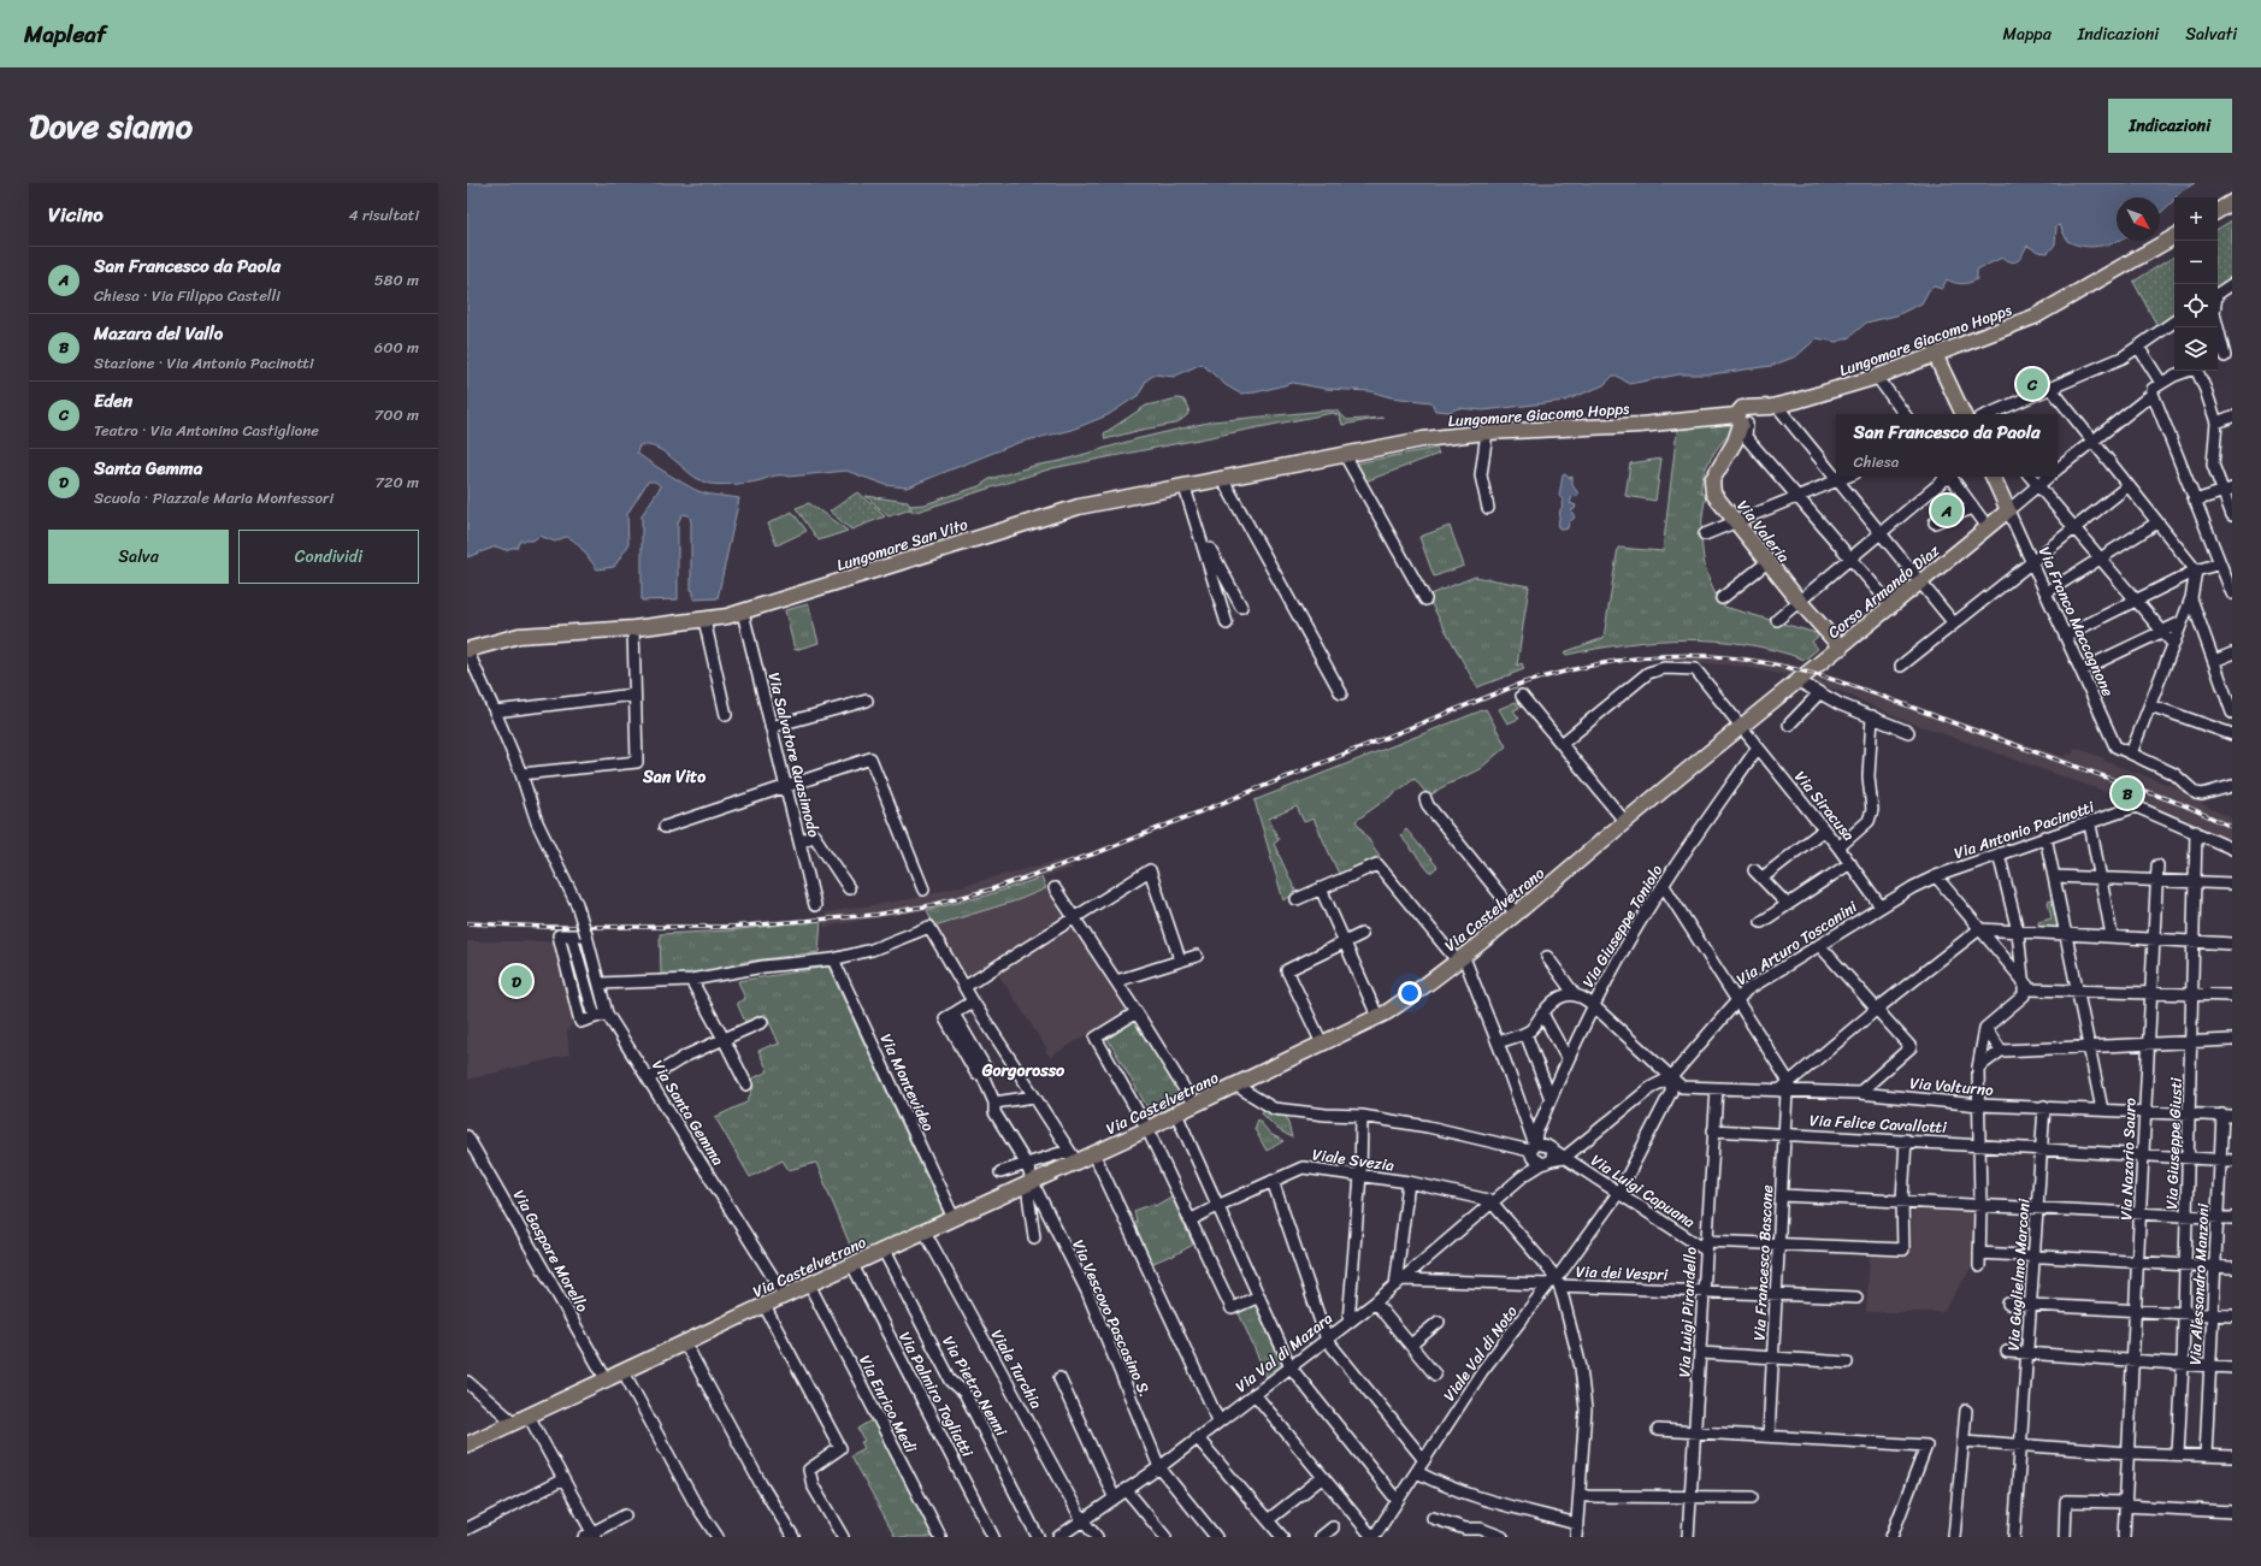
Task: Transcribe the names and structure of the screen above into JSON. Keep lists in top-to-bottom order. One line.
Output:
{"streets":{"main road":["Lungomare Giacomo Hopps","Via Valeria","Lungomare San Vito","Corso Armando Diaz","Via Castelvetrano"],"street":["Via Franco Maccagnone","Via Salvatore Quasimodo","Via Siracusa","Via Antonio Pacinotti","Via Giuseppe Toniolo","Via Arturo Toscanini","Via Montevideo","Via Volturno","Via Santa Gemma","Via Felice Cavallotti","Via Giuseppe Giusti","Viale Svezia","Via Nazario Sauro","Via Luigi Capuana","Via Gaspare Morello","Via Francesco Bascone","Via dei Vespri","Via Guglielmo Marconi","Via Alessandro Manzoni","Via Luigi Pirandello","Via Vescovo Pascasino S.","Via Val di Mazara","Viale Val di Noto","Viale Turchia","Via Pietro Nenni","Via Palmiro Togliatti","Via Enrico Medi"]},"crossings":[["Lungomare Giacomo Hopps","Via Valeria"],["Lungomare Giacomo Hopps","Lungomare San Vito"],["Via Valeria","Corso Armando Diaz"],["Lungomare San Vito","Via Salvatore Quasimodo"],["Lungomare San Vito","Via Santa Gemma"],["Corso Armando Diaz","Via Franco Maccagnone"],["Corso Armando Diaz","Via Castelvetrano"],["Via Siracusa","Via Castelvetrano"],["Via Siracusa","Via Giuseppe Toniolo"],["Via Siracusa","Via Arturo Toscanini"],["Via Antonio Pacinotti","Via Arturo Toscanini"],["Via Antonio Pacinotti","Via Giuseppe Giusti"],["Via Castelvetrano","Via Montevideo"],["Via Castelvetrano","Via Santa Gemma"],["Via Castelvetrano","Via Gaspare Morello"],["Via Castelvetrano","Via Vescovo Pascasino S."],["Via Castelvetrano","Viale Turchia"],["Via Castelvetrano","Via Pietro Nenni"],["Via Castelvetrano","Via Palmiro Togliatti"],["Via Castelvetrano","Via Enrico Medi"],["Via Giuseppe Toniolo","Via Volturno"],["Via Giuseppe Toniolo","Via Val di Mazara"],["Via Arturo Toscanini","Via Volturno"],["Via Arturo Toscanini","Viale Val di Noto"],["Via Volturno","Via Giuseppe Giusti"],["Via Volturno","Via Nazario Sauro"],["Via Volturno","Via Francesco Bascone"],["Via Volturno","Via Guglielmo Marconi"],["Via Volturno","Via Alessandro Manzoni"],["Via Volturno","Via Luigi Pirandello"],["Via Volturno","Viale Val di Noto"],["Via Felice Cavallotti","Via Giuseppe Giusti"],["Via Felice Cavallotti","Via Nazario Sauro"],["Via Felice Cavallotti","Via Francesco Bascone"],["Via Felice Cavallotti","Via Guglielmo Marconi"],["Via Felice Cavallotti","Via Alessandro Manzoni"],["Via Felice Cavallotti","Via Luigi Pirandello"],["Viale Svezia","Via Val di Mazara"],["Via Luigi Capuana","Via Luigi Pirandello"],["Via Luigi Capuana","Viale Val di Noto"],["Via Francesco Bascone","Via dei Vespri"],["Via dei Vespri","Via Luigi Pirandello"],["Via dei Vespri","Via Val di Mazara"],["Via dei Vespri","Viale Val di Noto"],["Via Vescovo Pascasino S.","Via Val di Mazara"],["Via Val di Mazara","Viale Turchia"]],"districts":["San Vito","Gorgorosso"],"north":"bottom right","page":{"header":"Mapleaf","nav":["Mappa","Indicazioni","Salvati"],"title":"Dove siamo","buttons":["Indicazioni",["Salva","Condividi"]],"heading":["Vicino","4 risultati"],"map_buttons":["+","−"],"list":[{"mark":"A","name":"San Francesco da Paola","note":"Chiesa · Via Filippo Castelli","value":"580 m"},{"mark":"B","name":"Mazara del Vallo","note":"Stazione · Via Antonio Pacinotti","value":"600 m"},{"mark":"C","name":"Eden","note":"Teatro · Via Antonino Castiglione","value":"700 m"},{"mark":"D","name":"Santa Gemma","note":"Scuola · Piazzale Maria Montessori","value":"720 m"}],"pins":["C","A","B","D"],"popup":["San Francesco da Paola","Chiesa"]}}
